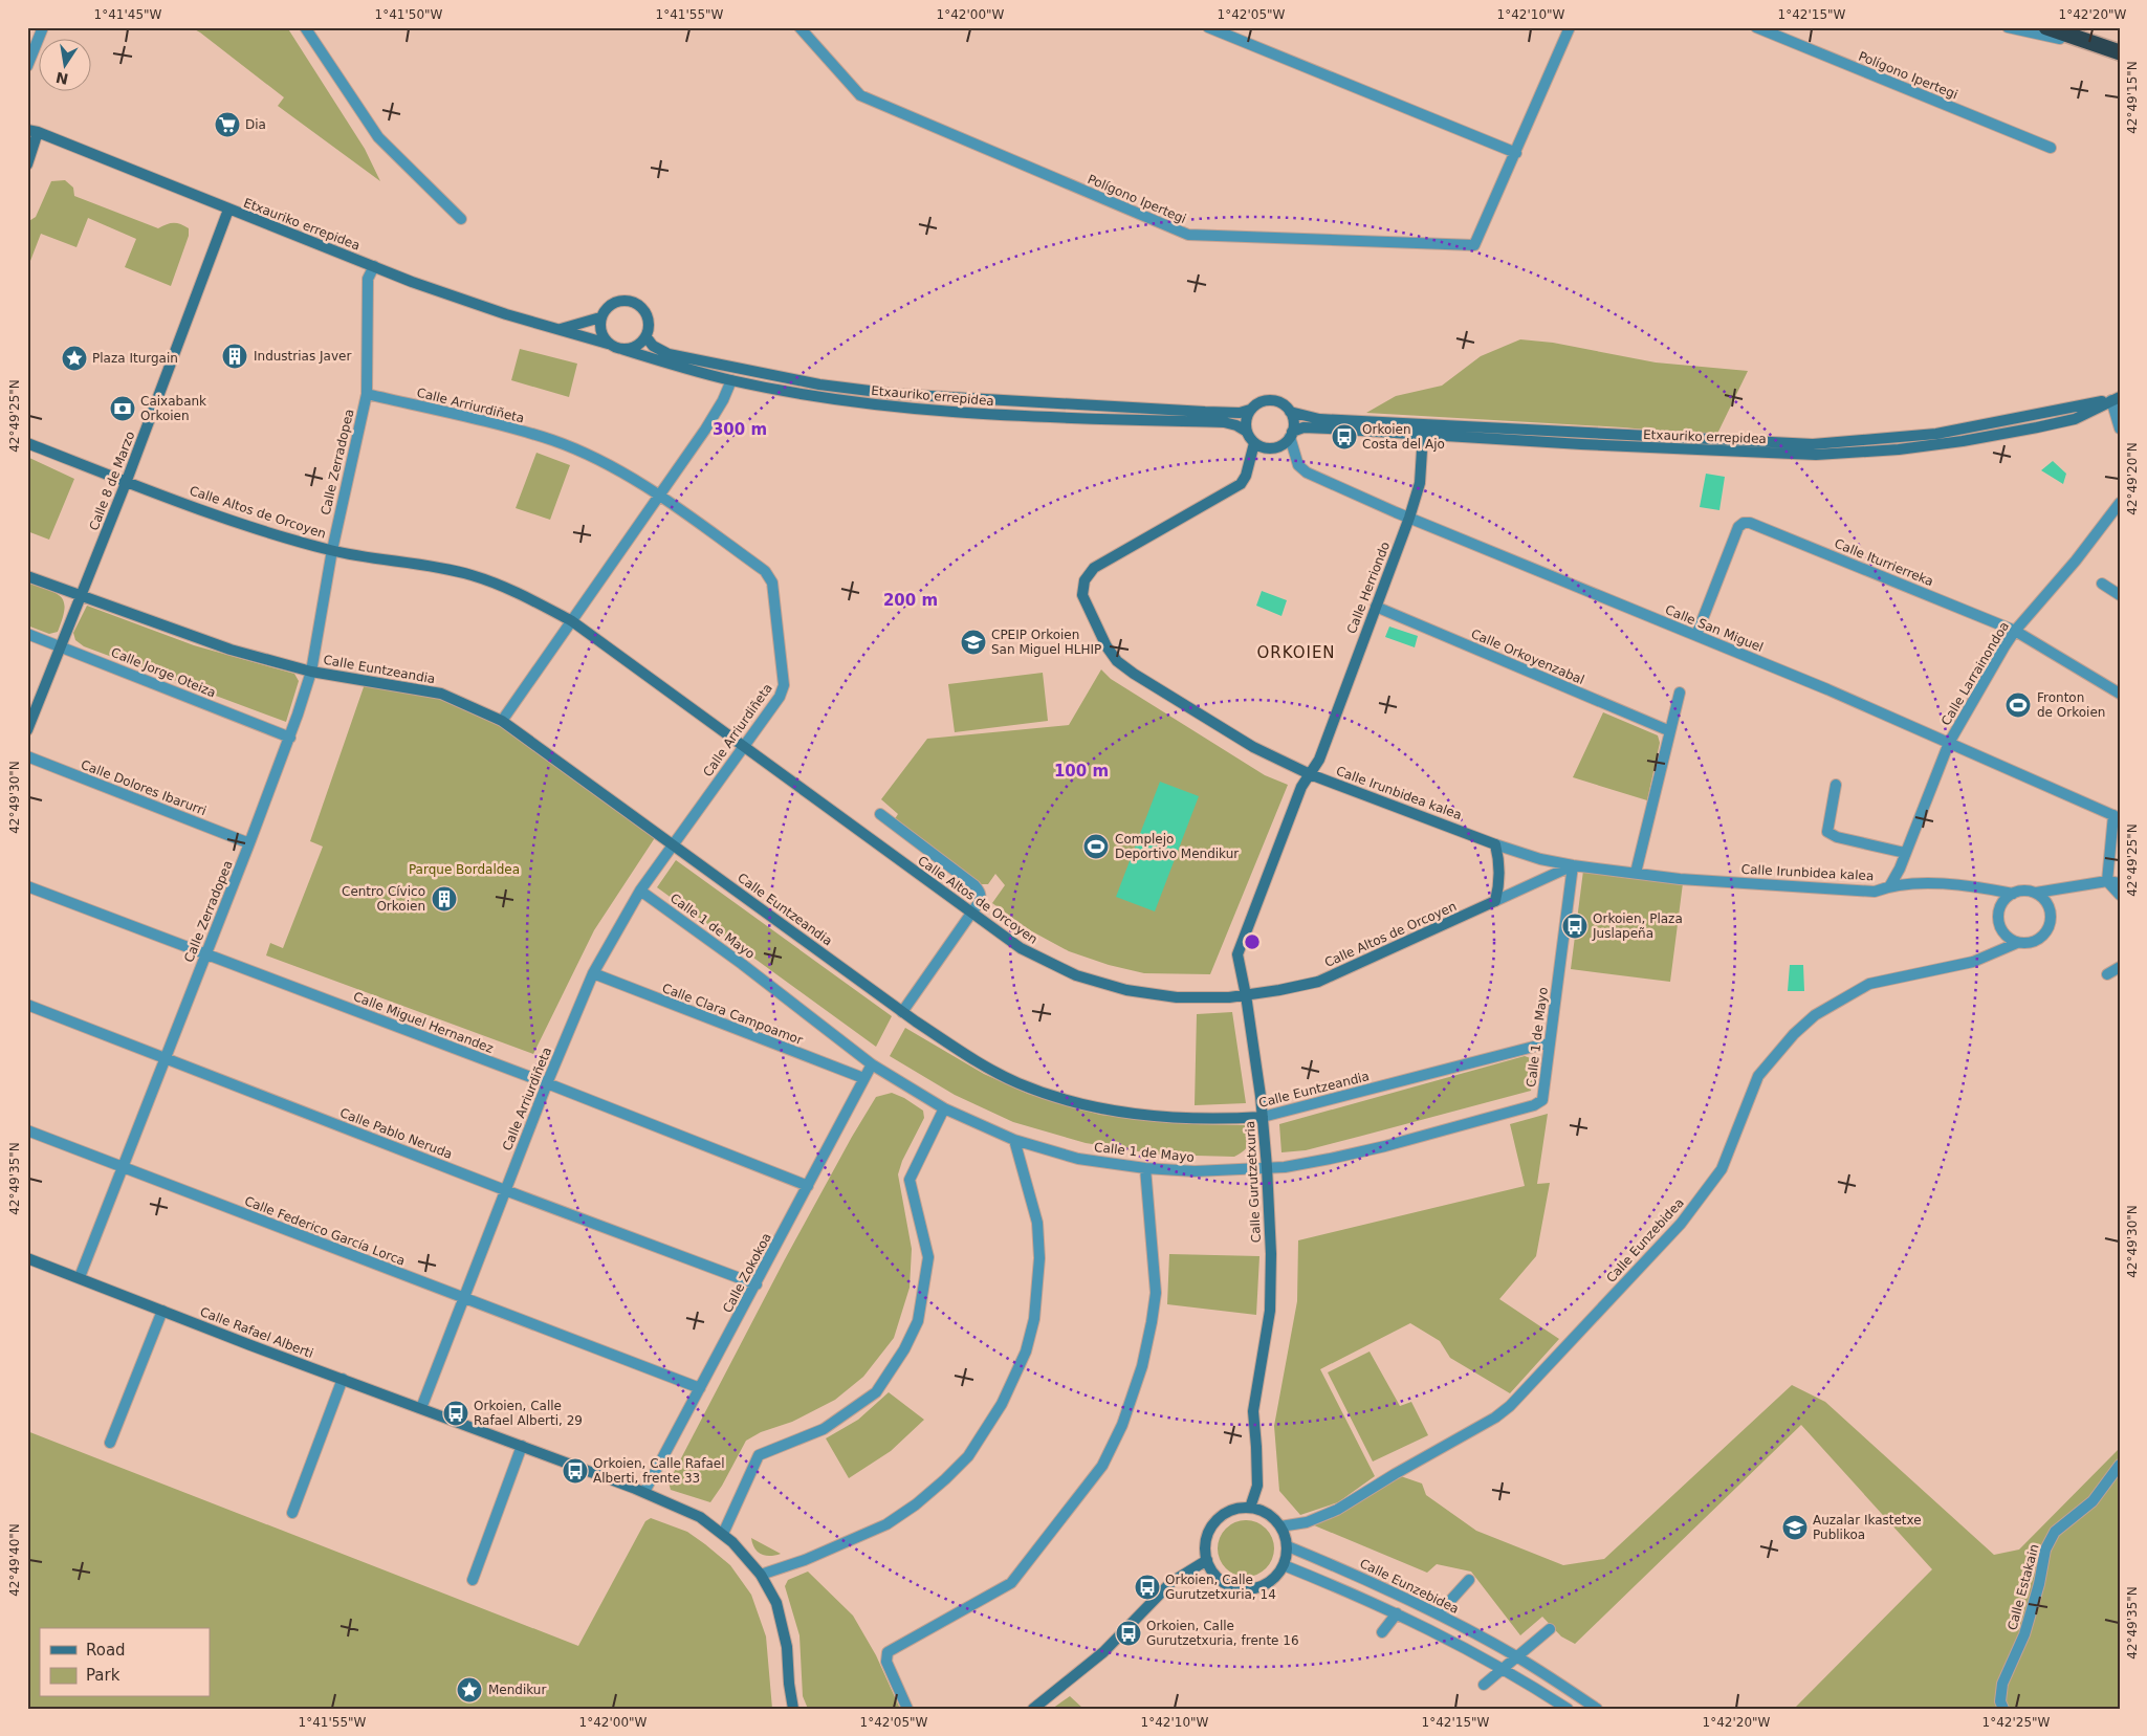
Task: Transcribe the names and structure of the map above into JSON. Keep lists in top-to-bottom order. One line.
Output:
{"streets":{"street":["Polígono Ipertegi","Etxauriko errepidea","Calle Arriurdiñeta","Calle Zerradopea","Calle 8 de Marzo","Calle Altos de Orcoyen","Calle Iturrierreka","Calle Herriondo","Calle San Miguel","Calle Orkoyenzabal","Calle Euntzeandia","Calle Jorge Oteiza","Calle Larrainondoa","Calle Dolores Ibarurri","Calle Irunbidea kalea","Calle 1 de Mayo","Calle Clara Campoamor","Calle Miguel Hernandez","Calle Pablo Neruda","Calle Gurutzetxuria","Calle Federico García Lorca","Calle Eunzebidea","Calle Zokokoa","Calle Rafael Alberti","Calle Estakain"]},"crossings":[["Etxauriko errepidea","Calle 8 de Marzo"],["Etxauriko errepidea","Calle Herriondo"],["Etxauriko errepidea","Calle San Miguel"],["Etxauriko errepidea","Calle Irunbidea kalea"],["Calle Arriurdiñeta","Calle Zerradopea"],["Calle Arriurdiñeta","Calle Altos de Orcoyen"],["Calle Arriurdiñeta","Calle Euntzeandia"],["Calle Arriurdiñeta","Calle 1 de Mayo"],["Calle Arriurdiñeta","Calle Clara Campoamor"],["Calle Arriurdiñeta","Calle Miguel Hernandez"],["Calle Arriurdiñeta","Calle Pablo Neruda"],["Calle Arriurdiñeta","Calle Federico García Lorca"],["Calle Arriurdiñeta","Calle Rafael Alberti"],["Calle Zerradopea","Calle Altos de Orcoyen"],["Calle Zerradopea","Calle Euntzeandia"],["Calle Zerradopea","Calle Jorge Oteiza"],["Calle Zerradopea","Calle Dolores Ibarurri"],["Calle Zerradopea","Calle Miguel Hernandez"],["Calle Zerradopea","Calle Pablo Neruda"],["Calle Zerradopea","Calle Federico García Lorca"],["Calle Zerradopea","Calle Rafael Alberti"],["Calle 8 de Marzo","Calle Altos de Orcoyen"],["Calle 8 de Marzo","Calle Euntzeandia"],["Calle 8 de Marzo","Calle Jorge Oteiza"],["Calle Altos de Orcoyen","Calle Irunbidea kalea"],["Calle Altos de Orcoyen","Calle 1 de Mayo"],["Calle Altos de Orcoyen","Calle Gurutzetxuria"],["Calle Iturrierreka","Calle San Miguel"],["Calle Iturrierreka","Calle Larrainondoa"],["Calle Herriondo","Calle San Miguel"],["Calle Herriondo","Calle Orkoyenzabal"],["Calle Herriondo","Calle Irunbidea kalea"],["Calle Herriondo","Calle Gurutzetxuria"],["Calle San Miguel","Calle Larrainondoa"],["Calle San Miguel","Calle Irunbidea kalea"],["Calle Euntzeandia","Calle 1 de Mayo"],["Calle Euntzeandia","Calle Gurutzetxuria"],["Calle Larrainondoa","Calle Irunbidea kalea"],["Calle Irunbidea kalea","Calle 1 de Mayo"],["Calle Irunbidea kalea","Calle Gurutzetxuria"],["Calle Irunbidea kalea","Calle Eunzebidea"],["Calle 1 de Mayo","Calle Gurutzetxuria"],["Calle 1 de Mayo","Calle Zokokoa"],["Calle Clara Campoamor","Calle Zokokoa"],["Calle Miguel Hernandez","Calle Zokokoa"],["Calle Pablo Neruda","Calle Zokokoa"],["Calle Gurutzetxuria","Calle Eunzebidea"],["Calle Federico García Lorca","Calle Zokokoa"],["Calle Zokokoa","Calle Rafael Alberti"]],"districts":["ORKOIEN"],"parks":["Parque Bordaldea"],"places":{"supermarket":["Dia"],"building":["Industrias Javer","Centro Cívico Orkoien"],"place":["Plaza Iturgain","Mendikur"],"bank":["Caixabank Orkoien"],"bus stop":["Orkoien Costa del Ajo","Orkoien, Plaza Juslapeña","Orkoien, Calle Rafael Alberti, 29","Orkoien, Calle Rafael Alberti, frente 33","Orkoien, Calle Gurutzetxuria, 14","Orkoien, Calle Gurutzetxuria, frente 16"],"school or university":["CPEIP Orkoien San Miguel HLHIP","Auzalar Ikastetxe Publikoa"],"sports":["Fronton de Orkoien","Complejo Deportivo Mendikur"]},"legend":["Road","Park"],"north":"bottom","coordinates":["1°41'45\"W","1°41'50\"W","1°41'55\"W","1°42'00\"W","1°42'05\"W","1°42'10\"W","1°42'15\"W","1°42'20\"W","42°49'15\"N","42°49'25\"N","42°49'20\"N","42°49'30\"N","42°49'35\"N","42°49'40\"N","1°42'25\"W"],"rings":["300 m","200 m","100 m"]}
